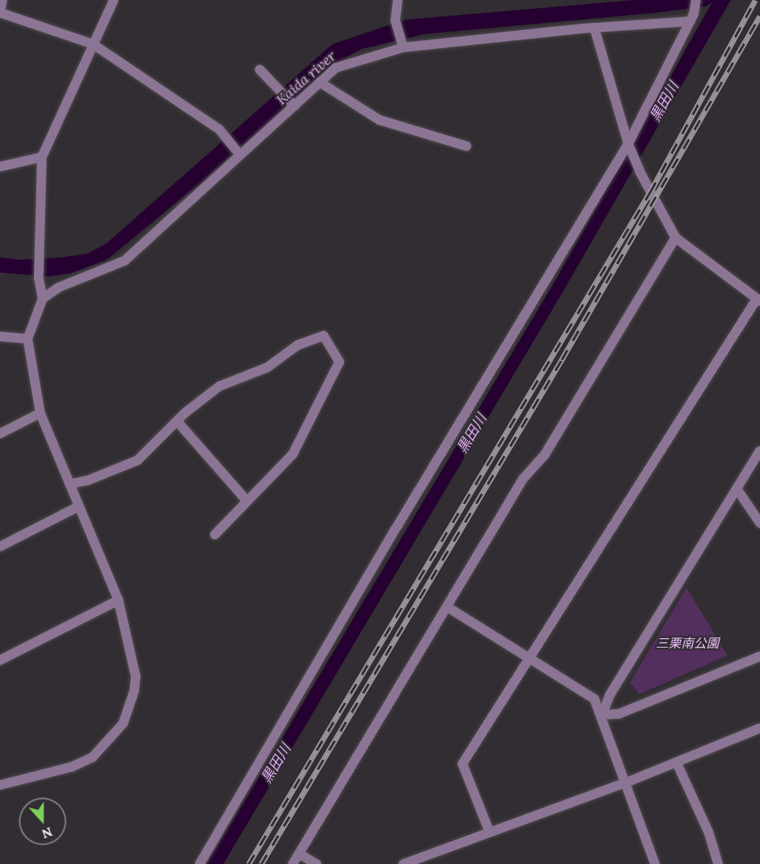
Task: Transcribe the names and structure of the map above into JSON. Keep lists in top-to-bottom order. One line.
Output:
{"water":["Kaida river","黒田川"],"parks":["三栗南公園"],"north":"bottom"}
